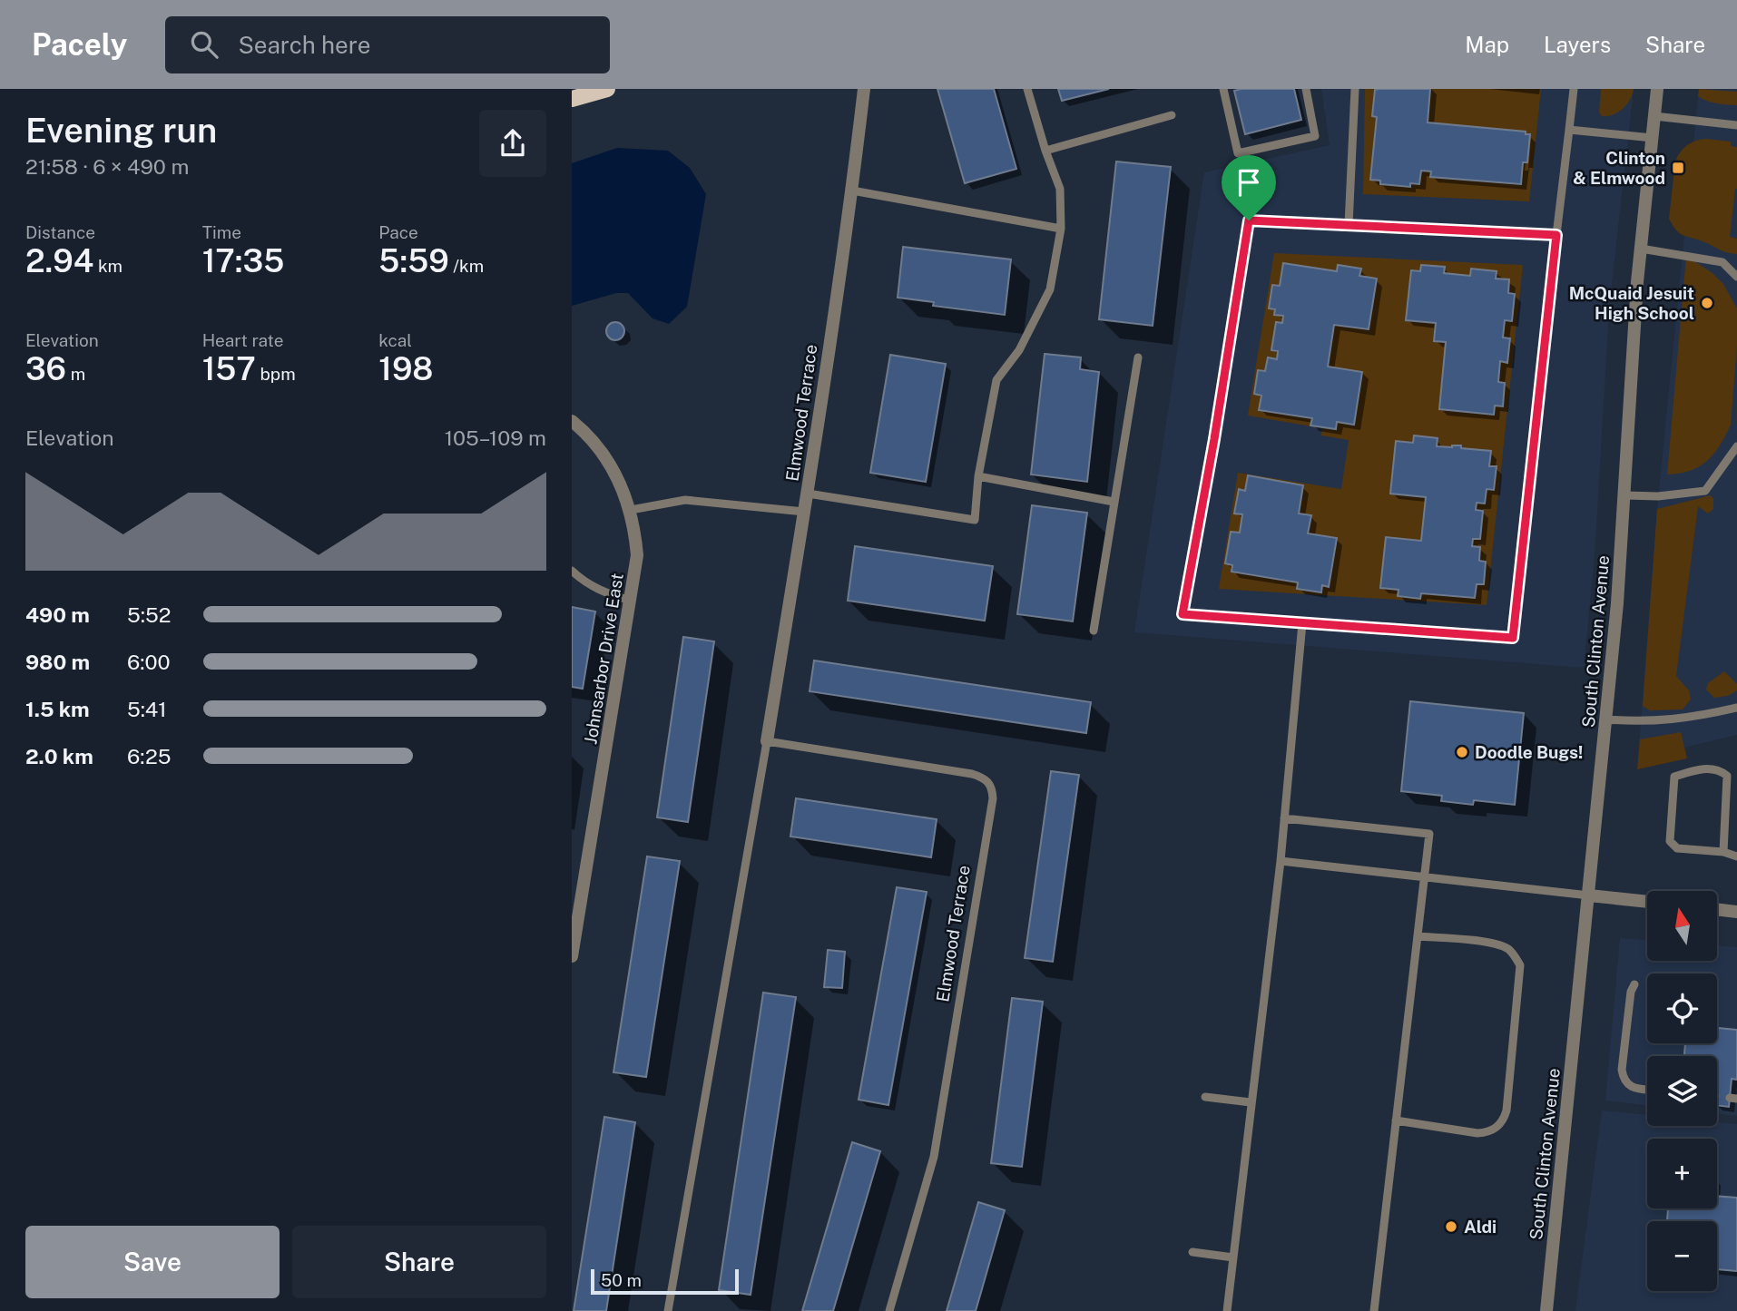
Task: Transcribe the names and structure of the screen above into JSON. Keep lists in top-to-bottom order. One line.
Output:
{"streets":{"street":["Elmwood Terrace","South Clinton Avenue","Johnsarbor Drive East"]},"places":{"transit":["Clinton & Elmwood"],"other":["McQuaid Jesuit High School","Doodle Bugs!","Aldi"]},"scale_bar":"50 m","north":"top","page":{"header":"Pacely","search":"Search here","nav":["Map","Layers","Share"],"heading":["Evening run","21:58 · 6 × 490 m"],"stats":[["Distance","2.94 km"],["Time","17:35"],["Pace","5:59 /km"],["Elevation","36 m"],["Heart rate","157 bpm"],["kcal","198"]],"chart":["Elevation","105–109 m"],"list":[{"name":"490 m","note":"5:52"},{"name":"980 m","note":"6:00"},{"name":"1.5 km","note":"5:41"},{"name":"2.0 km","note":"6:25"}],"map_buttons":["+","−"],"buttons":["Save","Share"],"scale":"50 m"}}
